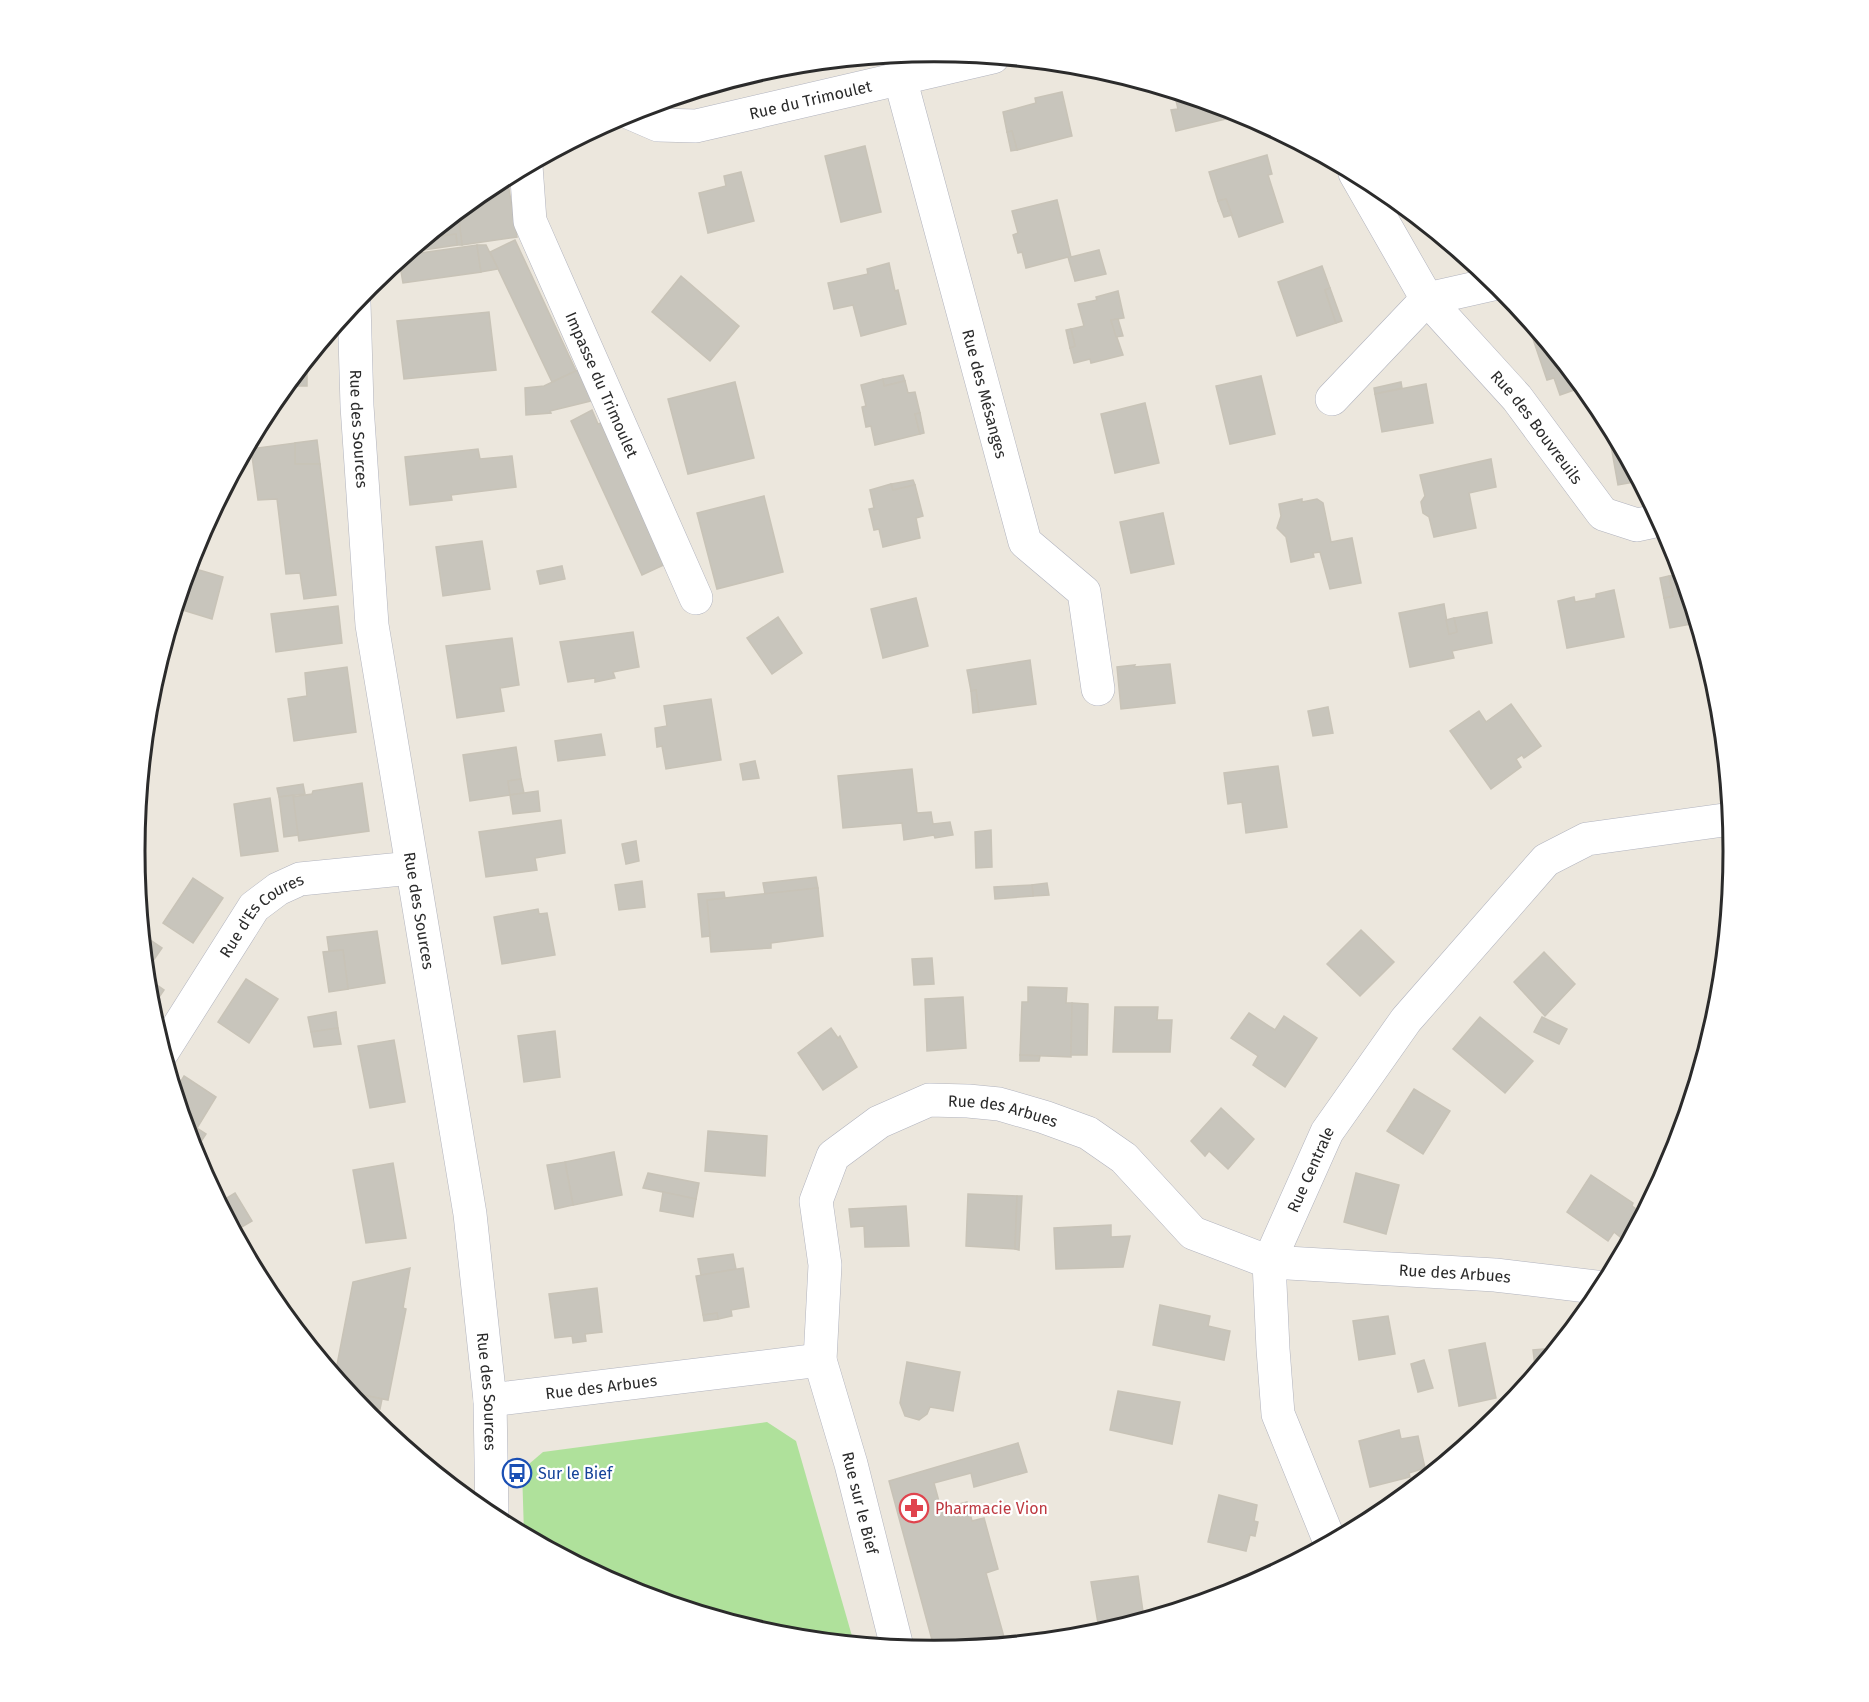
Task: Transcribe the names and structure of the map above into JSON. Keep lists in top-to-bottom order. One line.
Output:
{"streets":{"street":["Rue du Trimoulet","Impasse du Trimoulet","Rue des Mésanges","Rue des Bouvreuils","Rue des Sources","Rue d'Es Coures","Rue des Arbues","Rue Centrale","Rue sur le Bief"]},"crossings":[["Rue du Trimoulet","Rue des Mésanges"],["Rue des Sources","Rue d'Es Coures"],["Rue des Sources","Rue des Arbues"],["Rue des Arbues","Rue Centrale"],["Rue des Arbues","Rue sur le Bief"]],"places":{"bus stop":["Sur le Bief"],"pharmacy":["Pharmacie Vion"]}}
